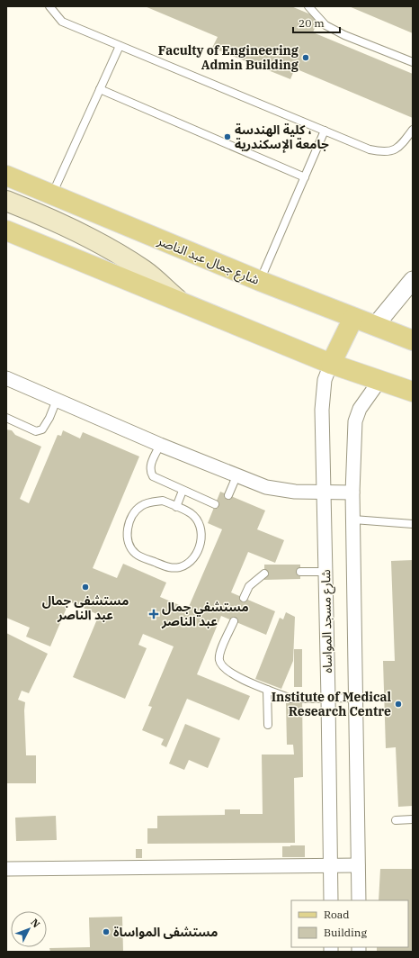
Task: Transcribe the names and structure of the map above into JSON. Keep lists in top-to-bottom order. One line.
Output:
{"streets":{"main road":["شارع جمال عبد الناصر"],"street":["شارع مسجد المواساه"]},"places":{"other":["Faculty of Engineering Admin Building","كلية الهندسة ، جامعة الإسكندرية","مستشفى جمال عبد الناصر","Institute of Medical Research Centre","مستشفى المواساة"],"health":["مستشفي جمال عبد الناصر"]},"legend":["Road","Building"],"scale_bar":"20 m","north":"top right"}
